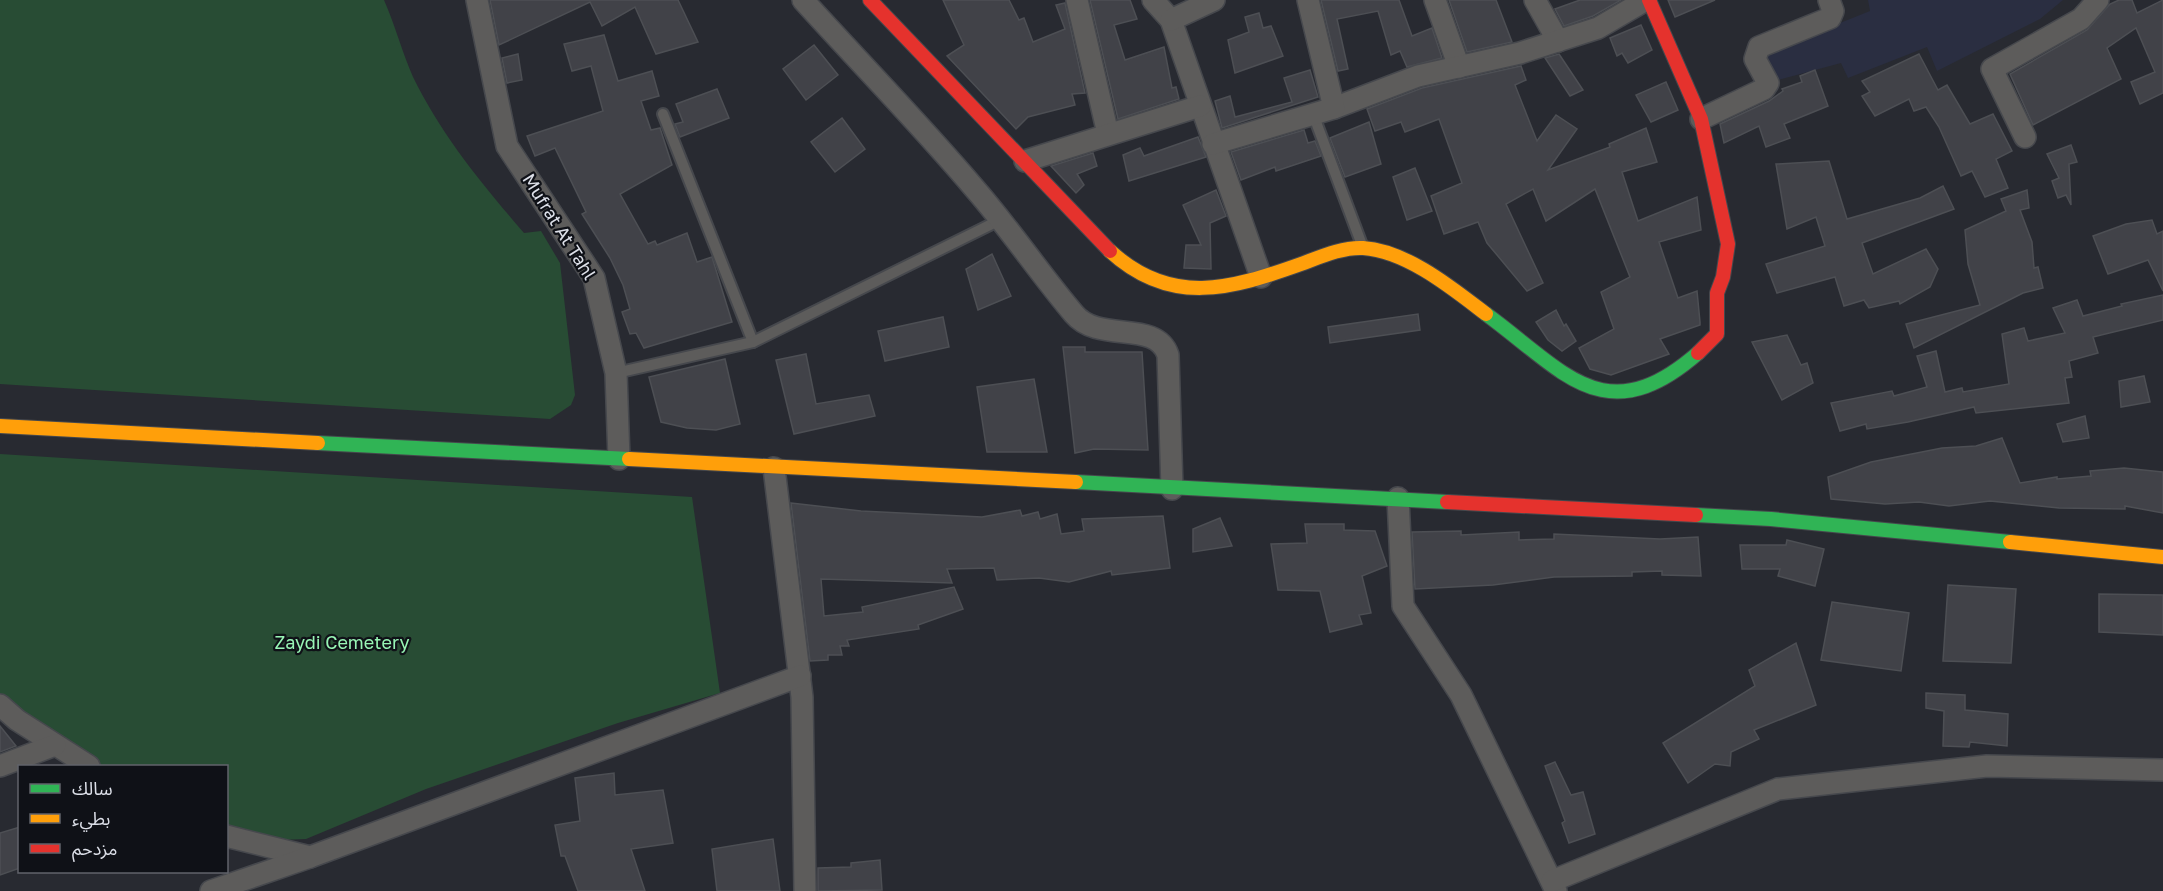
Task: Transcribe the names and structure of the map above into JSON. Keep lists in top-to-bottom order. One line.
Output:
{"streets":{"street":["Mufrat At Tahl"]},"parks":["Zaydi Cemetery"],"legend":["سالك","بطيء","مزدحم"]}
